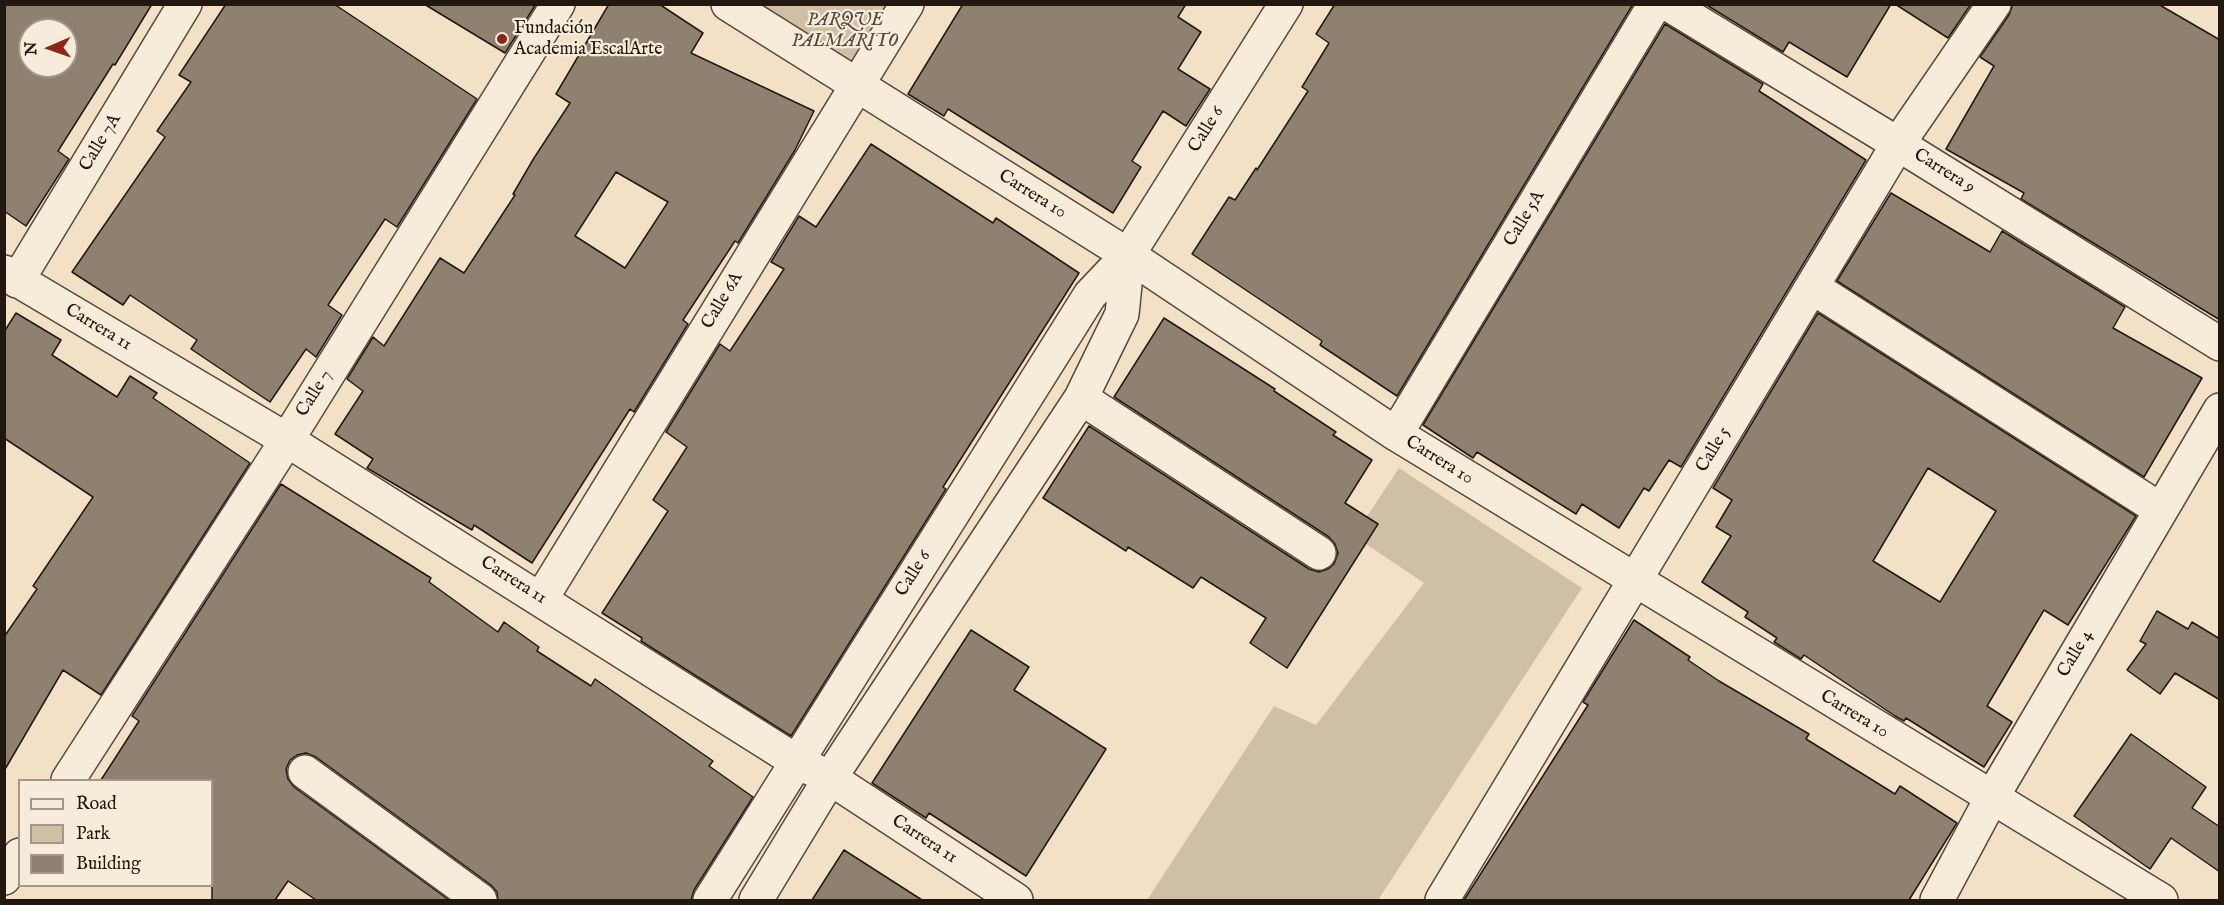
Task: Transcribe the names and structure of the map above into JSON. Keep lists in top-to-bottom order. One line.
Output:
{"streets":{"street":["Calle 6","Calle 7A","Carrera 9","Carrera 10","Calle 5A","Calle 6A","Carrera 11","Calle 7","Calle 5","Calle 4"]},"crossings":[["Calle 6","Carrera 10"],["Calle 6","Carrera 11"],["Calle 7A","Carrera 11"],["Carrera 9","Calle 5"],["Carrera 10","Calle 5A"],["Carrera 10","Calle 6A"],["Carrera 10","Calle 5"],["Carrera 10","Calle 4"],["Calle 6A","Carrera 11"],["Carrera 11","Calle 7"]],"parks":["PARQUE PALMARITO"],"places":["Fundación Academia EscalArte"],"legend":["Road","Park","Building"],"north":"left"}
